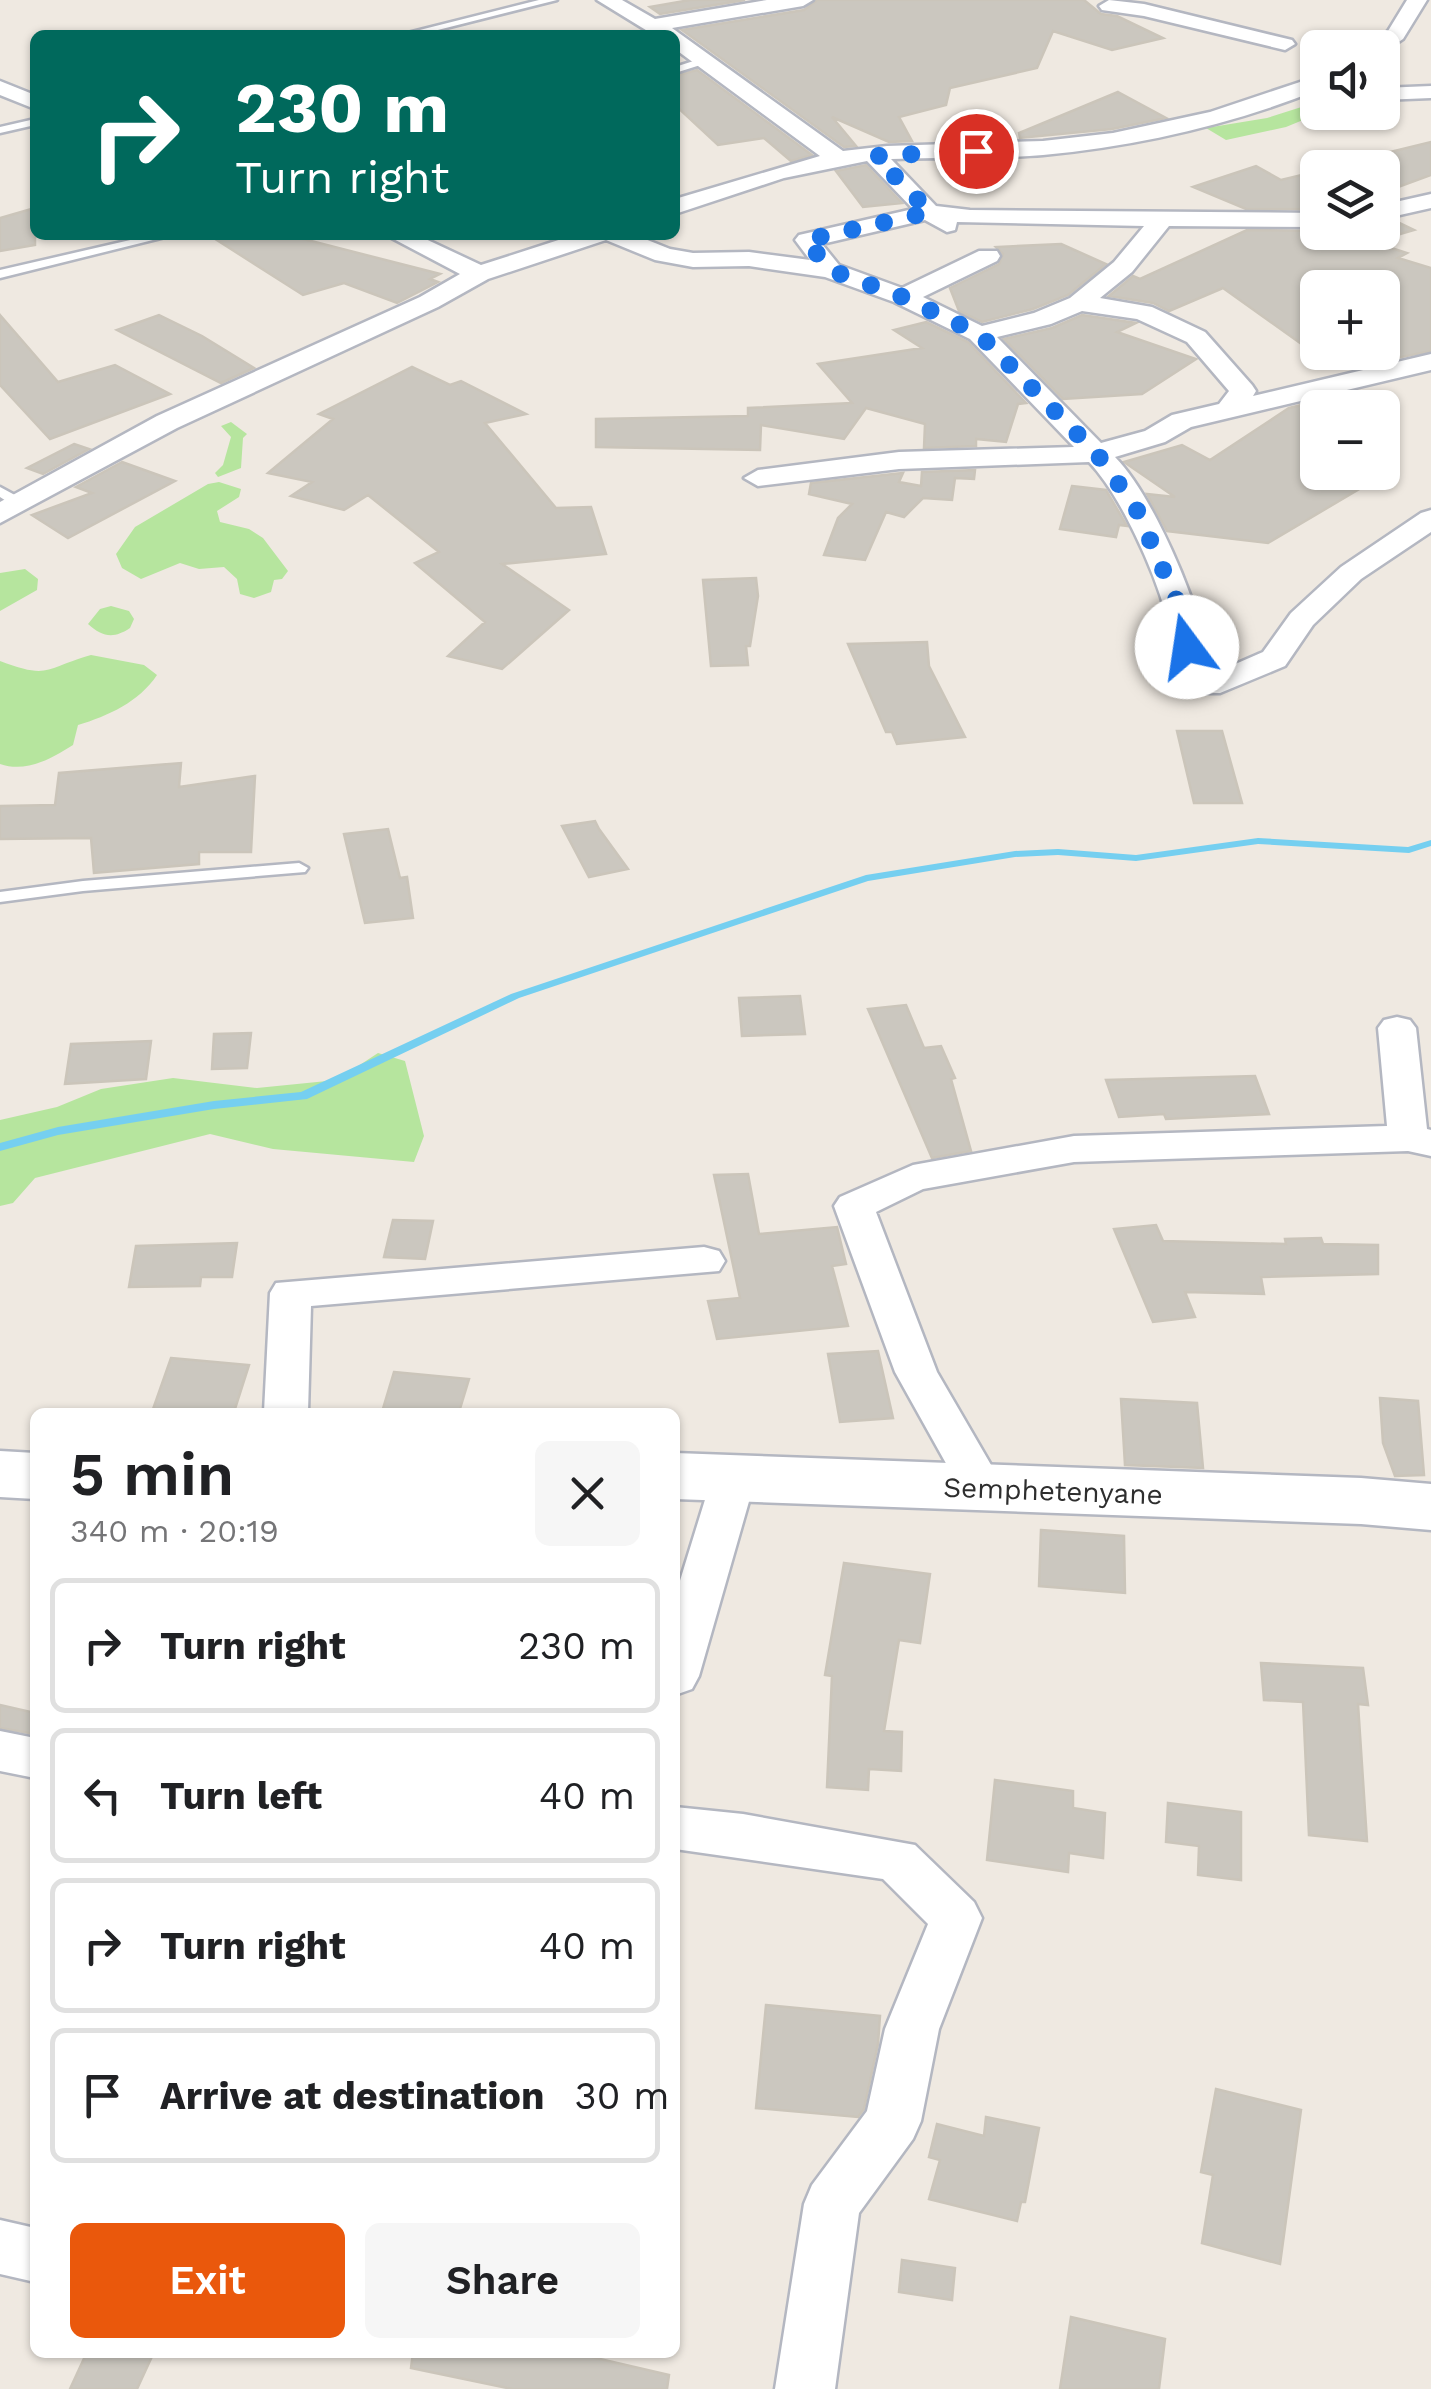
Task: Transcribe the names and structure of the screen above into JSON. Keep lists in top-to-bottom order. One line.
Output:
{"streets":{"main road":["Semphetenyane"]},"page":{"map_buttons":["+","−"],"turn":["230 m","Turn right"],"heading":["5 min","340 m · 20:19"],"list":[{"name":"Turn right","value":"230 m"},{"name":"Turn left","value":"40 m"},{"name":"Turn right","value":"40 m"},{"name":"Arrive at destination","value":"30 m"}],"buttons":["Exit","Share"]}}
